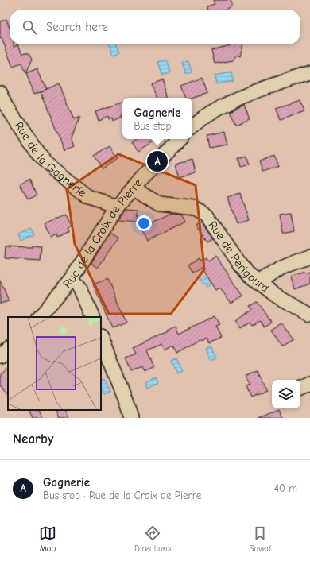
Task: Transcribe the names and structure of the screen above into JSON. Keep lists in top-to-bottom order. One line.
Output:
{"streets":{"street":["Rue de la Gagnerie","Rue de la Croix de Pierre","Rue de Périgourd"]},"crossings":[["Rue de la Gagnerie","Rue de la Croix de Pierre"],["Rue de la Croix de Pierre","Rue de Périgourd"]],"page":{"search":"Search here","popup":["Gagnerie","Bus stop"],"pins":"A","heading":"Nearby","list":[{"mark":"A","name":"Gagnerie","note":"Bus stop · Rue de la Croix de Pierre","value":"40 m"}],"nav":["Map","Directions","Saved"]}}
